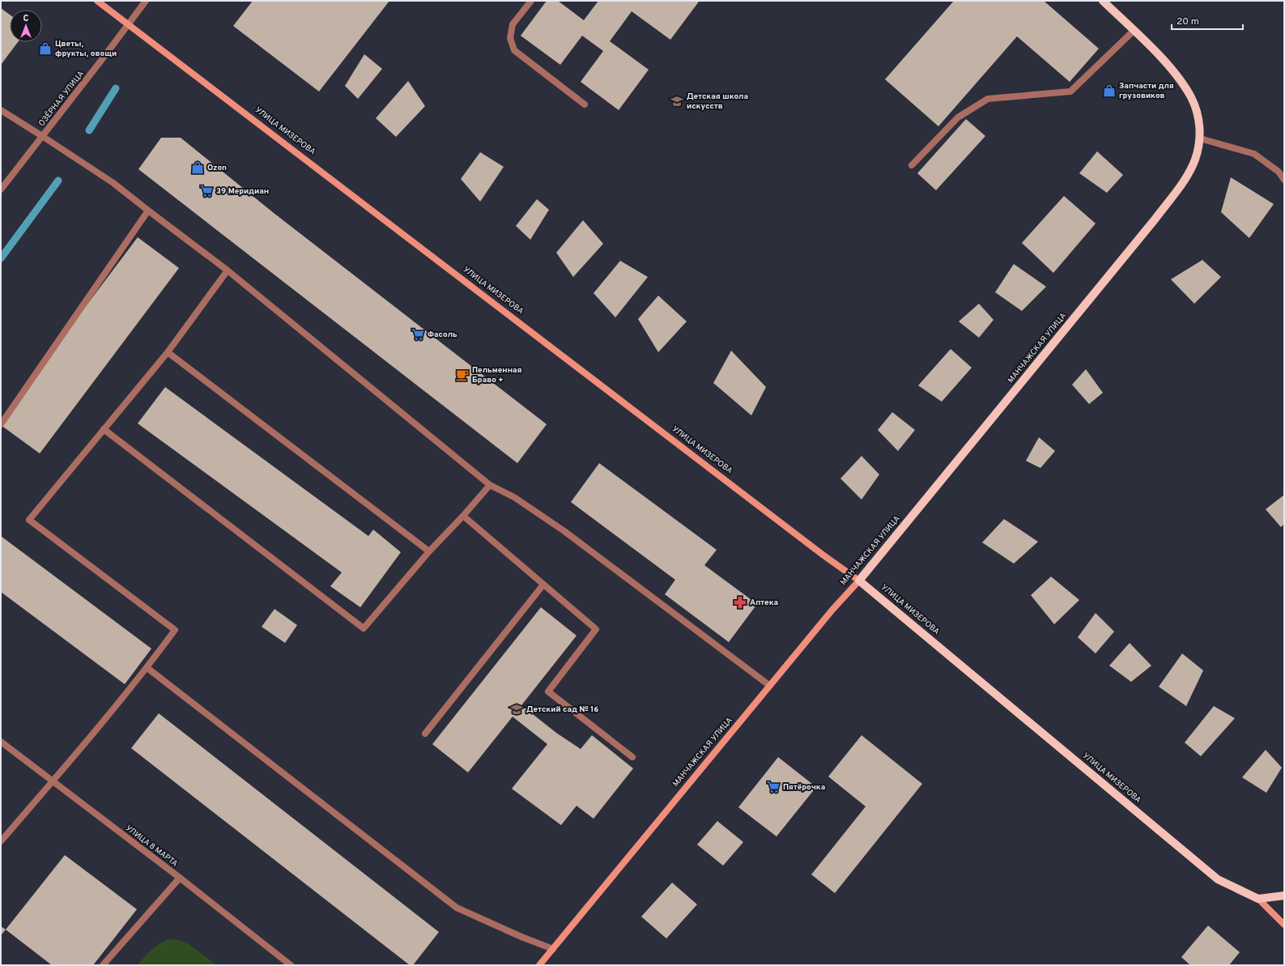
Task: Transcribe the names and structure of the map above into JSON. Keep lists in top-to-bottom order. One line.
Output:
{"streets":{"main road":["УЛИЦА МИЗЕРОВА","МАНЧАЖСКАЯ УЛИЦА"],"street":["ОЗЁРНАЯ УЛИЦА","УЛИЦА 8 МАРТА"]},"crossings":[["ОЗЁРНАЯ УЛИЦА","УЛИЦА МИЗЕРОВА"],["УЛИЦА МИЗЕРОВА","МАНЧАЖСКАЯ УЛИЦА"]],"places":{"shop":["Цветы, фрукты, овощи","Запчасти для грузовиков","Ozon"],"school or university":["Детская школа искусств","Детский сад № 16"],"supermarket":["39 Меридиан","Фасоль","Пятёрочка"],"cafe":["Пельменная Браво +"],"pharmacy":["Аптека"]},"scale_bar":"20 m","north":"top"}
